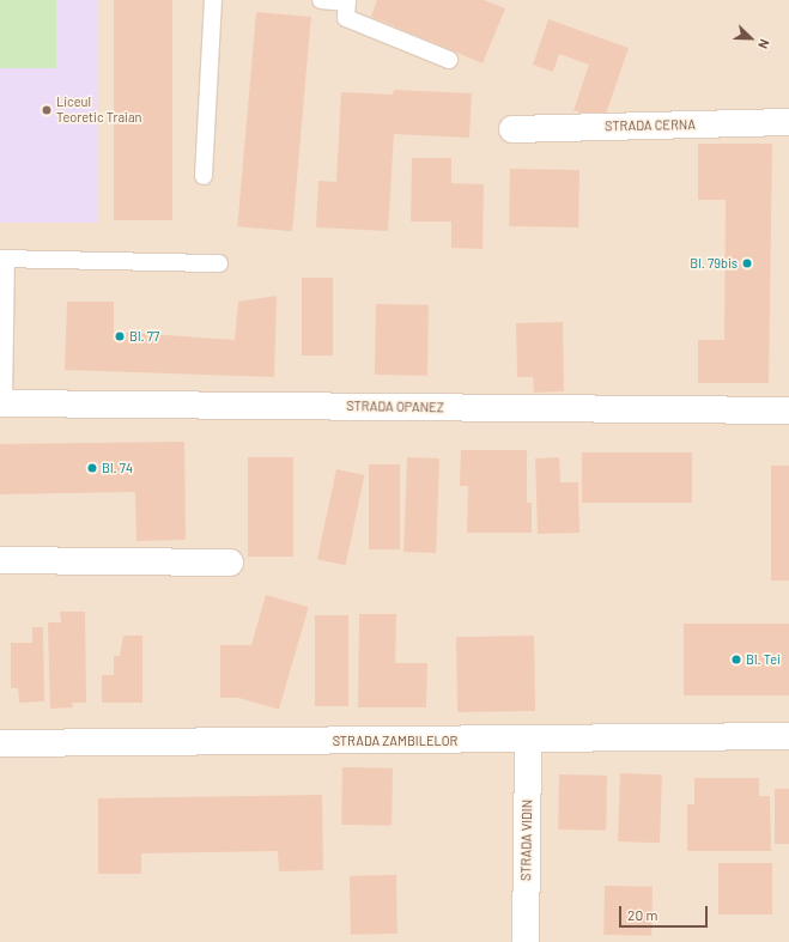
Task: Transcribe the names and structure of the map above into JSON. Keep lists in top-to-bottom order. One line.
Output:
{"streets":{"street":["STRADA CERNA","STRADA OPANEZ","STRADA ZAMBILELOR","STRADA VIDIN"]},"crossings":[["STRADA ZAMBILELOR","STRADA VIDIN"]],"places":["Liceul Teoretic Traian","Bl. 79bis","Bl. 77","Bl. 74","Bl. Tei"],"scale_bar":"20 m","north":"bottom right"}
